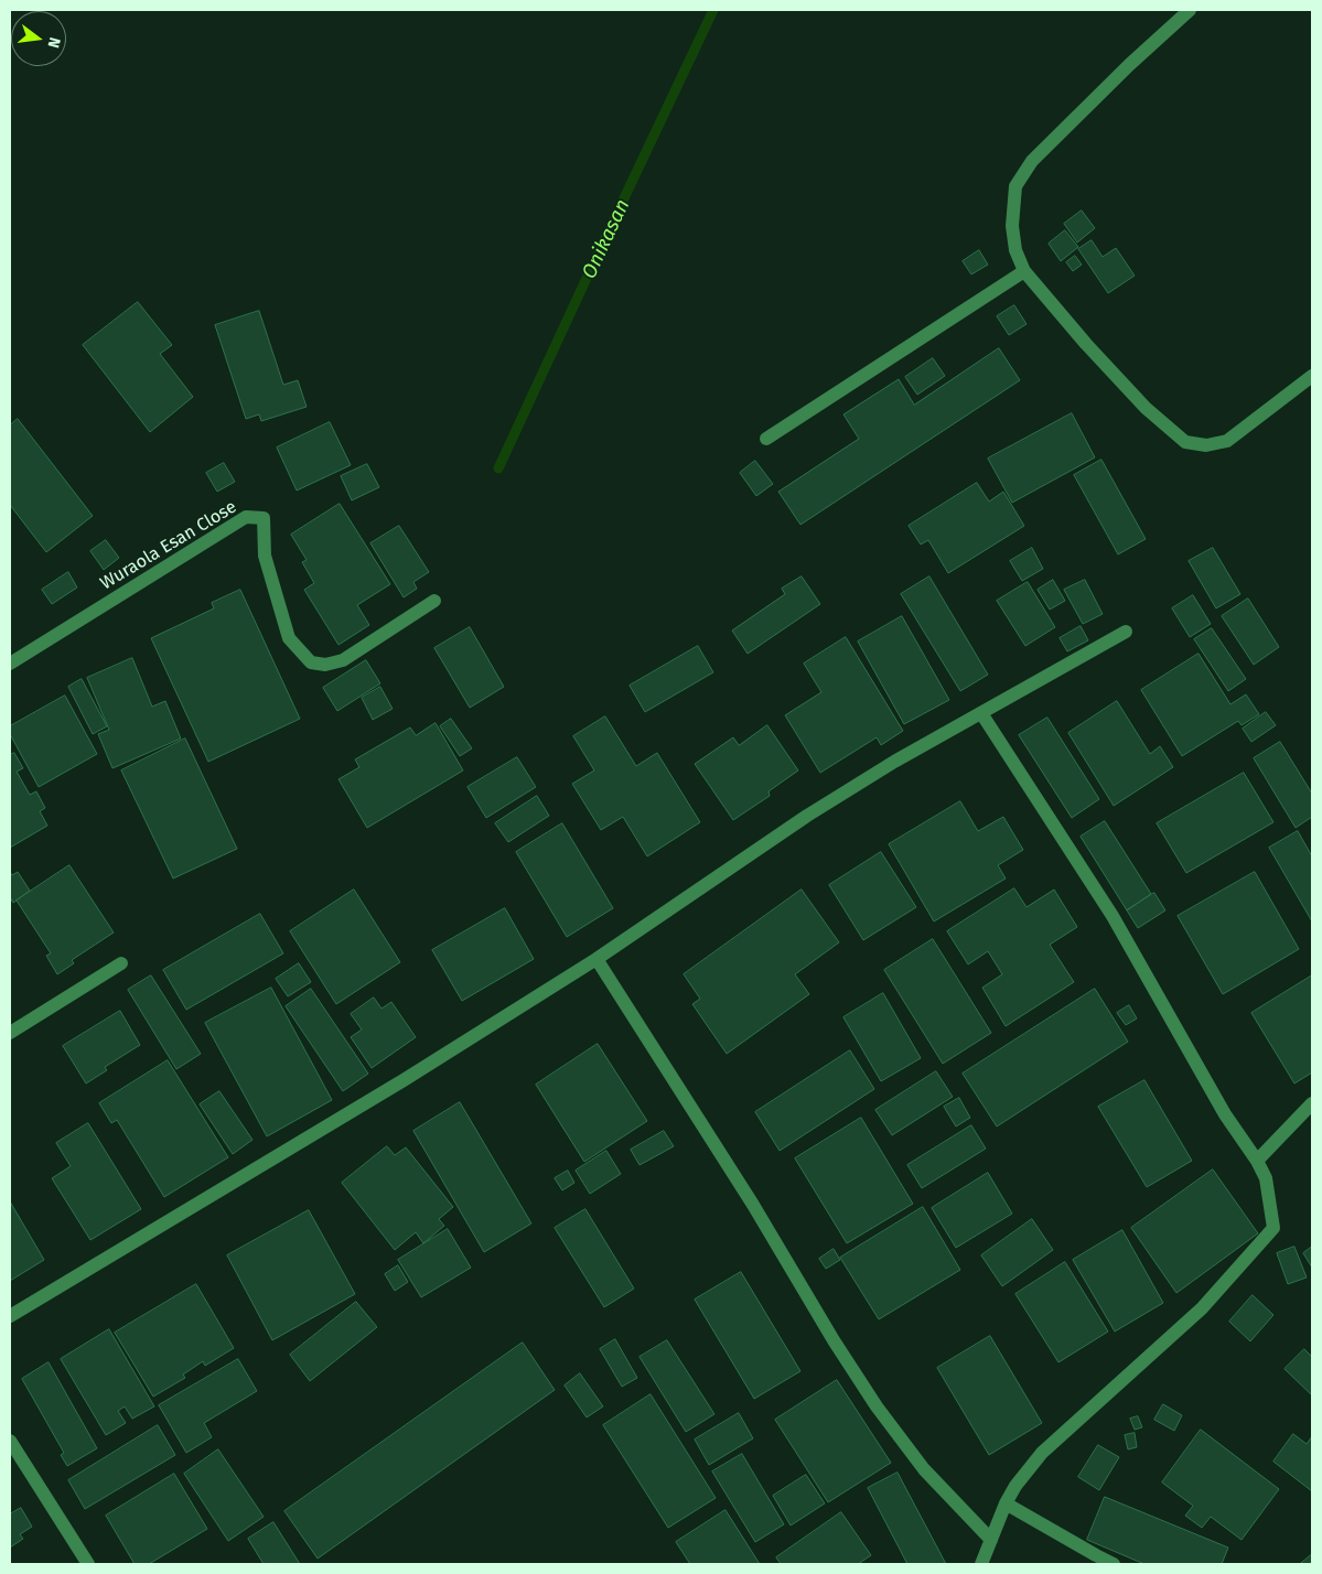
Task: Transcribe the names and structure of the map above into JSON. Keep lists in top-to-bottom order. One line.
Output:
{"streets":{"street":["Wuraola Esan Close"]},"water":["Onikasan"],"north":"right"}
